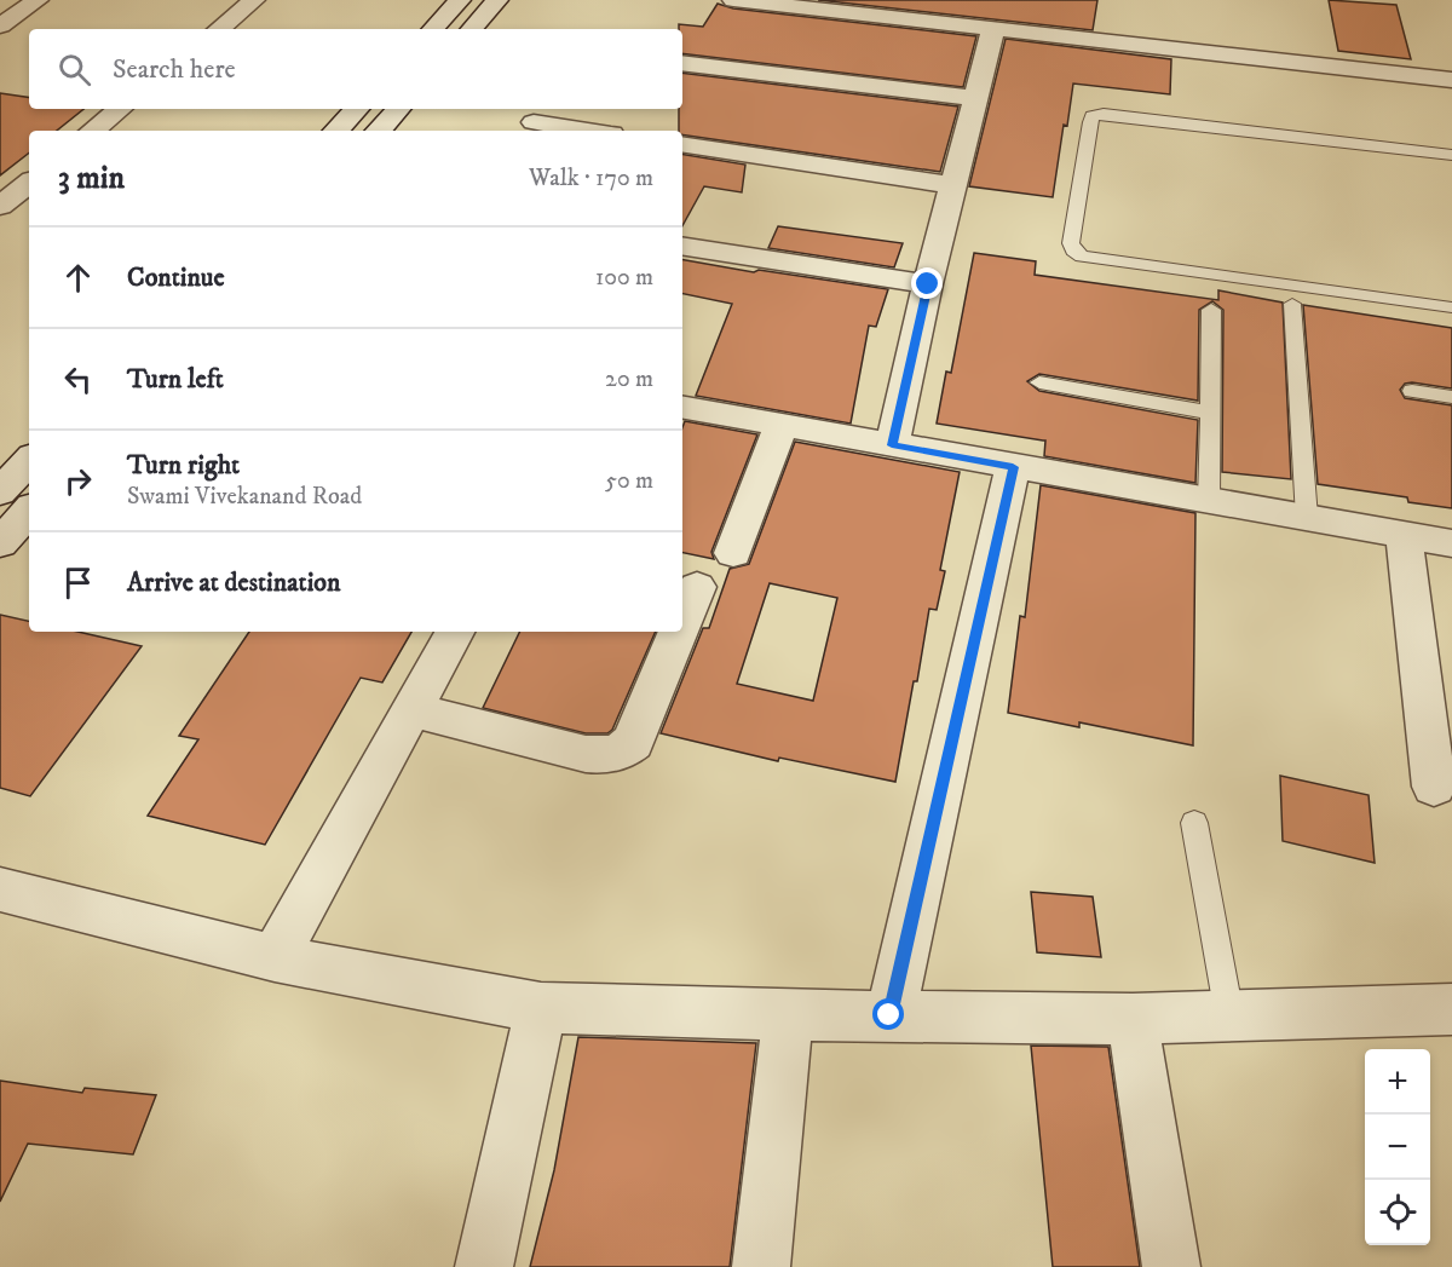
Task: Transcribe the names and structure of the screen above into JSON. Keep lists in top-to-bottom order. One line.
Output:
{"page":{"search":"Search here","heading":["3 min","Walk · 170 m"],"list":[["Continue","100 m"],["Turn left","20 m"],["Turn right","Swami Vivekanand Road","50 m"],"Arrive at destination"],"map_buttons":["+","−"]}}
